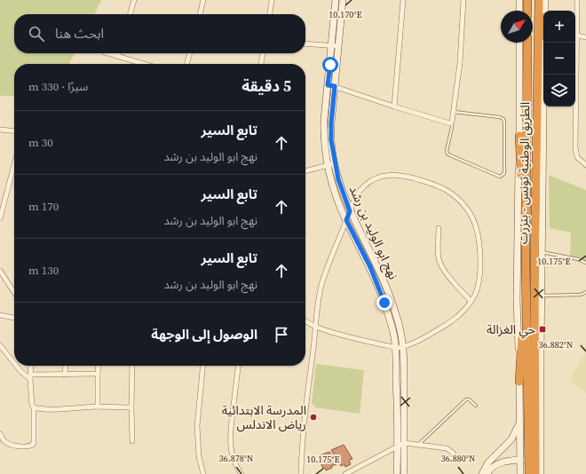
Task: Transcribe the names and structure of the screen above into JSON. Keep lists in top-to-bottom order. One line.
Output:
{"streets":{"highway":["الطريق الوطنية تونس - بنزرت"],"street":["نهج ابو الوليد بن رشد"]},"places":{"transit":["حي الغزالة"],"other":["المدرسة الابتدائية رياض الاندلس"]},"north":"top right","page":{"map_buttons":["+","−"],"search":"ابحث هنا","heading":["5 دقيقة","سيرًا · 330 m"],"list":[["تابع السير","نهج ابو الوليد بن رشد","30 m"],["تابع السير","نهج ابو الوليد بن رشد","170 m"],["تابع السير","نهج ابو الوليد بن رشد","130 m"],"الوصول إلى الوجهة"]},"coordinates":["10.170°E","10.175°E","36.882°N","36.878°N","36.880°N"]}
